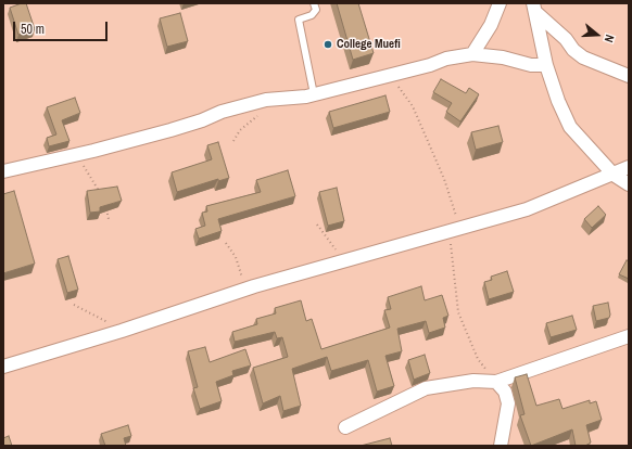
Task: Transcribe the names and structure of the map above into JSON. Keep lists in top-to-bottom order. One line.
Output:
{"places":["College Muefi"],"scale_bar":"50 m","north":"right"}
